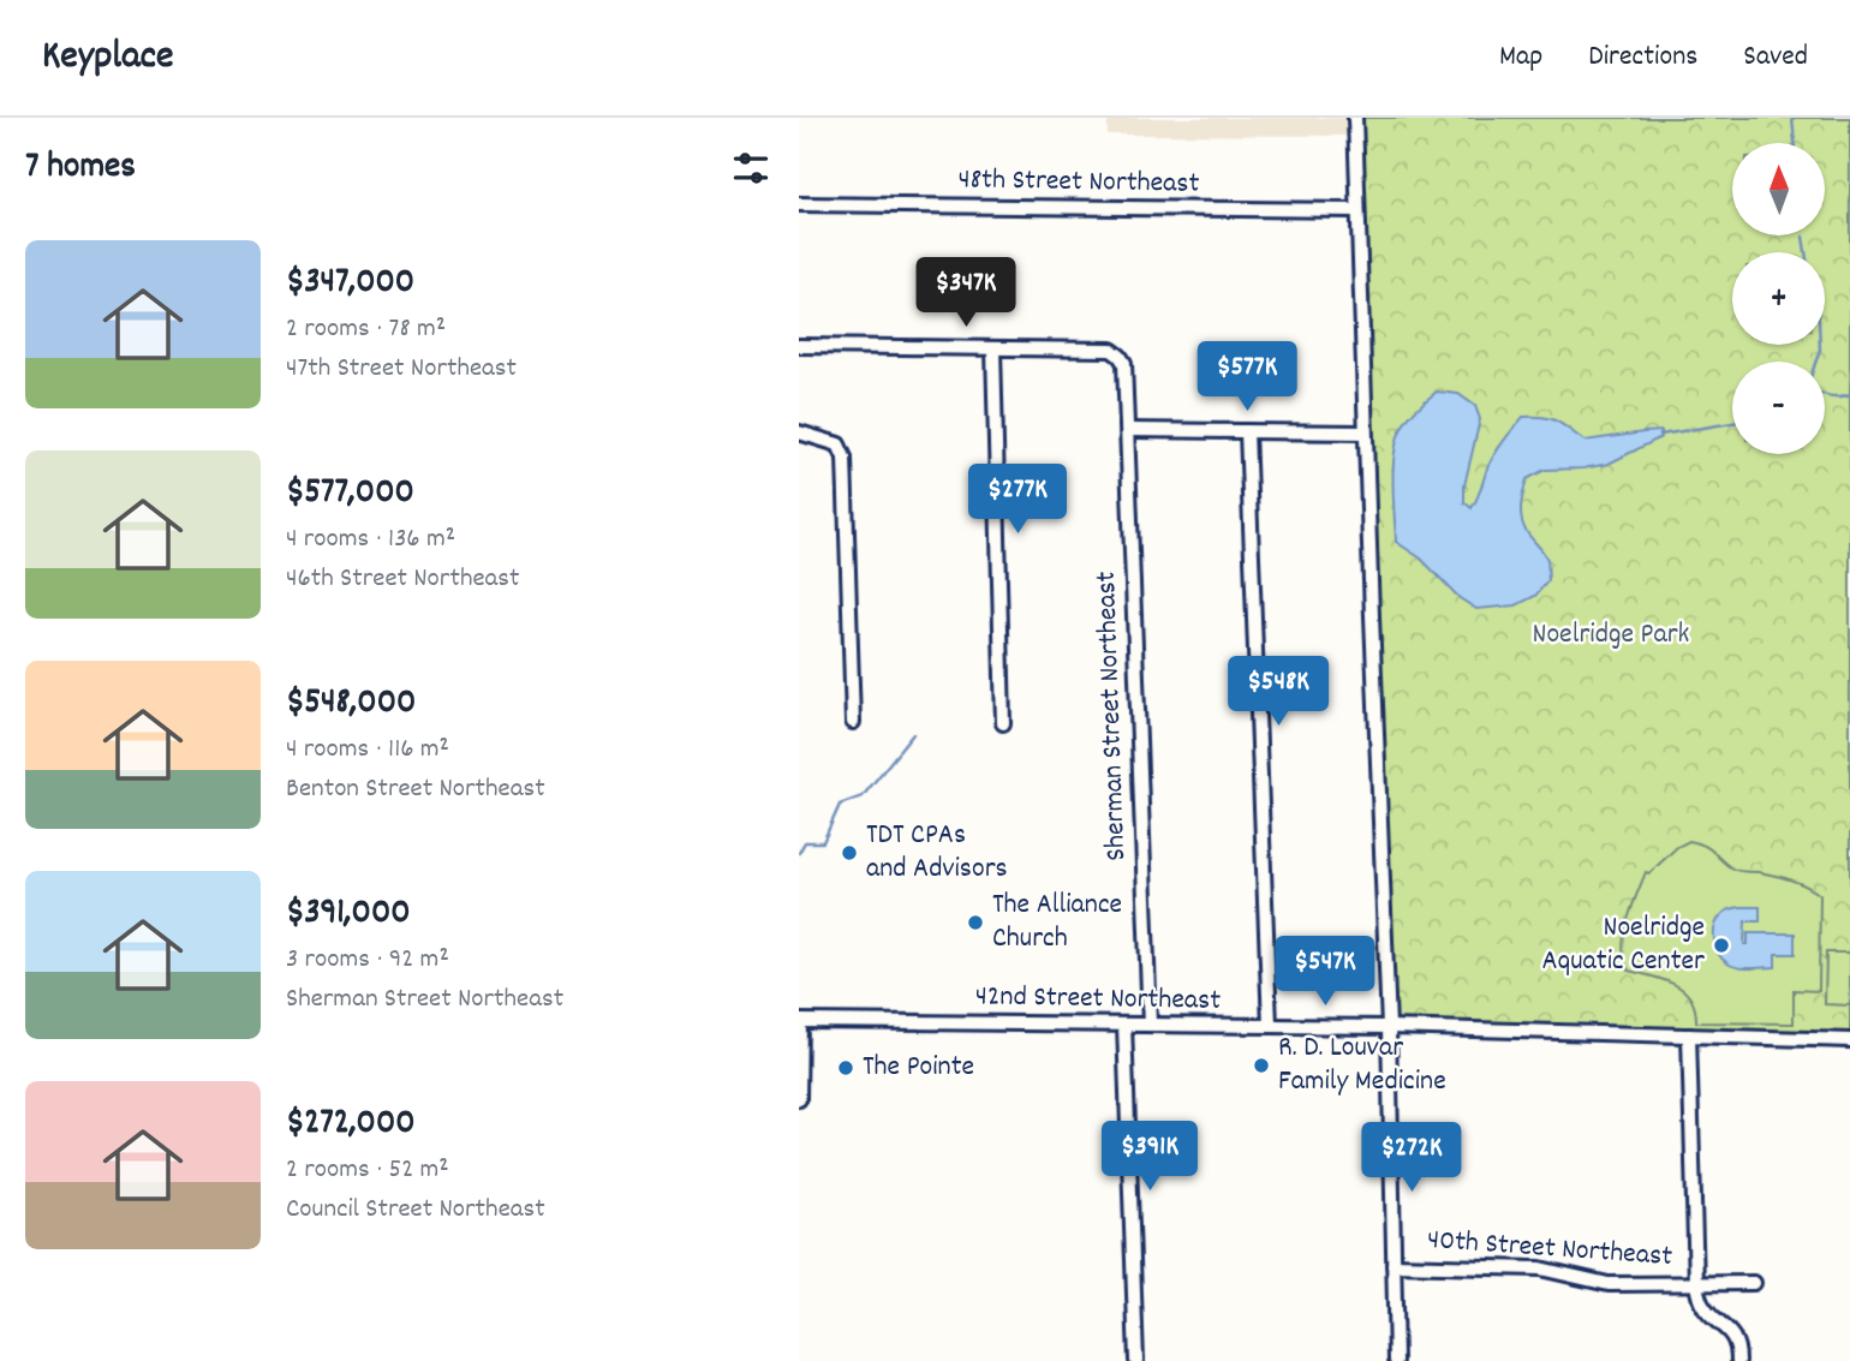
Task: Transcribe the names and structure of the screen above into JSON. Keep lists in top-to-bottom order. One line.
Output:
{"streets":{"street":["48th Street Northeast","Sherman Street Northeast","42nd Street Northeast","40th Street Northeast"]},"crossings":[["Sherman Street Northeast","42nd Street Northeast"]],"parks":["Noelridge Park"],"places":["TDT CPAs and Advisors","The Alliance Church","Noelridge Aquatic Center","R. D. Louvar Family Medicine","The Pointe"],"north":"top","page":{"header":"Keyplace","nav":["Map","Directions","Saved"],"heading":"7 homes","map_buttons":["+","−"],"list":[{"name":"$347,000","note":"2 rooms · 78 m² · 47th Street Northeast"},{"name":"$577,000","note":"4 rooms · 136 m² · 46th Street Northeast"},{"name":"$548,000","note":"4 rooms · 116 m² · Benton Street Northeast"},{"name":"$391,000","note":"3 rooms · 92 m² · Sherman Street Northeast"},{"name":"$272,000","note":"2 rooms · 52 m² · Council Street Northeast"}],"price":["$347K","$577K","$277K","$548K","$547K","$391K","$272K"]}}
